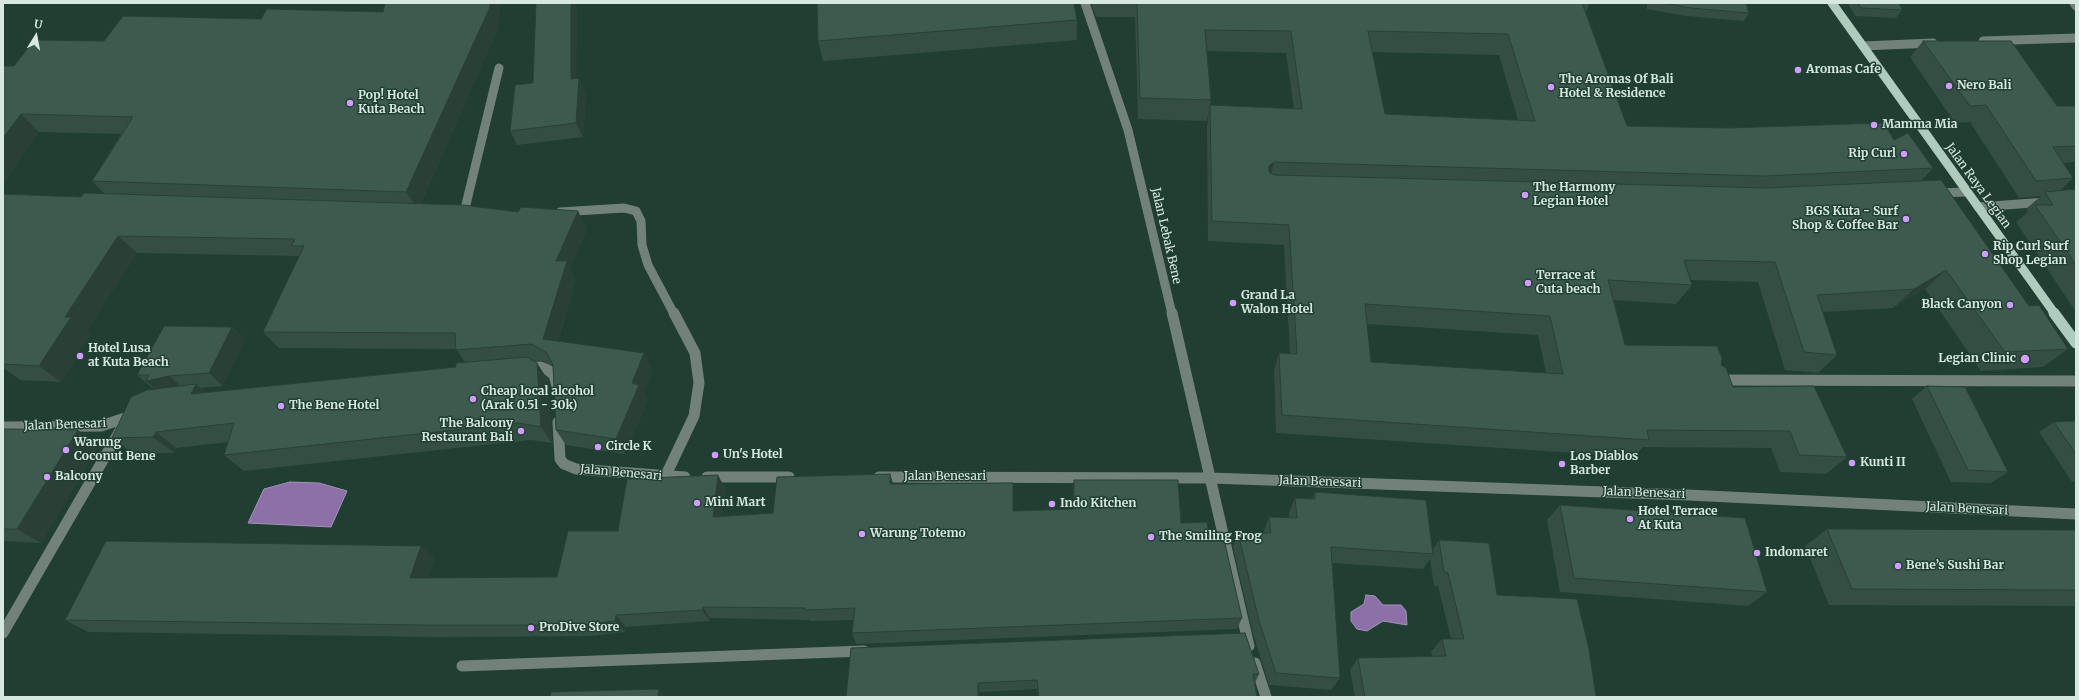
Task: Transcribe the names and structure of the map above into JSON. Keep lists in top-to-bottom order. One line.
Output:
{"streets":{"main road":["Jalan Raya Legian"],"street":["Jalan Lebak Bene","Jalan Benesari"]},"crossings":[["Jalan Lebak Bene","Jalan Benesari"]],"places":["Aromas Cafe","Nero Bali","The Aromas Of Bali Hotel & Residence","Pop! Hotel Kuta Beach","Mamma Mia","Rip Curl","The Harmony Legian Hotel","BGS Kuta - Surf Shop & Coffee Bar","Rip Curl Surf Shop Legian","Terrace at Cuta beach","Grand La Walon Hotel","Black Canyon","Hotel Lusa at Kuta Beach","Legian Clinic","Cheap local alcohol (Arak 0.5l - 30k)","The Bene Hotel","The Balcony Restaurant Bali","Circle K","Warung Coconut Bene","Un's Hotel","Kunti II","Los Diablos Barber","Balcony","Mini Mart","Indo Kitchen","Hotel Terrace At Kuta","Warung Totemo","The Smiling Frog","Indomaret","Bene’s Sushi Bar","ProDive Store"],"north":"top"}
